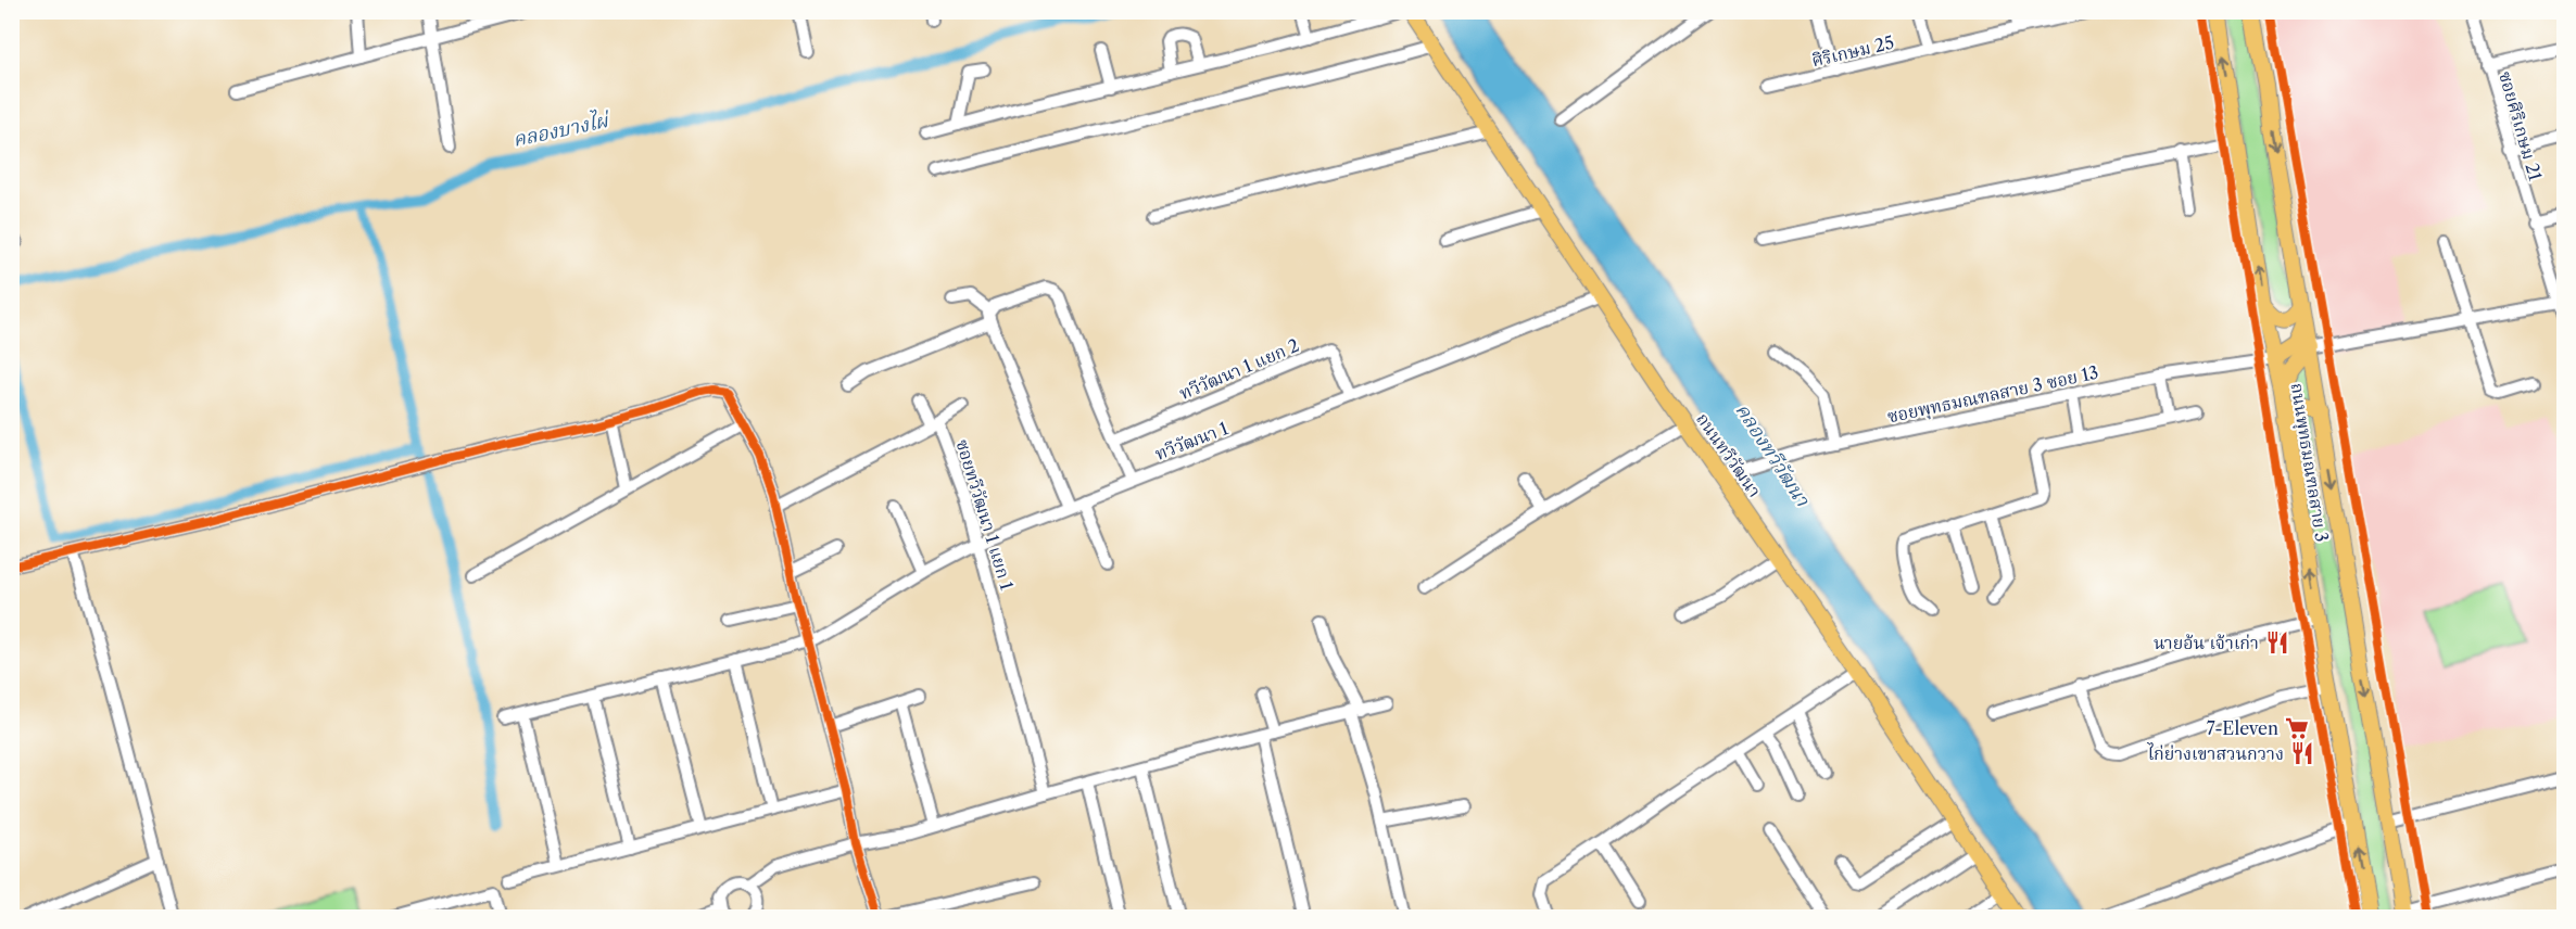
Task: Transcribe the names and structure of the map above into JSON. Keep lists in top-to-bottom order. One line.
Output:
{"streets":{"main road":["ถนนทวีวัฒนา","ถนนพุทธมณฑลสาย 3"],"street":["ศิริเกษม 25","ซอยศิริเกษม 21","ทวีวัฒนา 1 แยก 2","ซอยพุทธมณฑลสาย 3 ซอย 13","ทวีวัฒนา 1","ซอยทวีวัฒนา 1 แยก 1"]},"crossings":[["ทวีวัฒนา 1 แยก 2","ทวีวัฒนา 1"],["ซอยพุทธมณฑลสาย 3 ซอย 13","ถนนทวีวัฒนา"],["ซอยพุทธมณฑลสาย 3 ซอย 13","ถนนพุทธมณฑลสาย 3"],["ทวีวัฒนา 1","ถนนทวีวัฒนา"],["ทวีวัฒนา 1","ซอยทวีวัฒนา 1 แยก 1"]],"water":["คลองบางไผ่","คลองทวีวัฒนา"],"places":{"restaurant":["นายอ้น เจ้าเก่า","ไก่ย่างเขาสวนกวาง"],"supermarket":["7-Eleven"]}}
